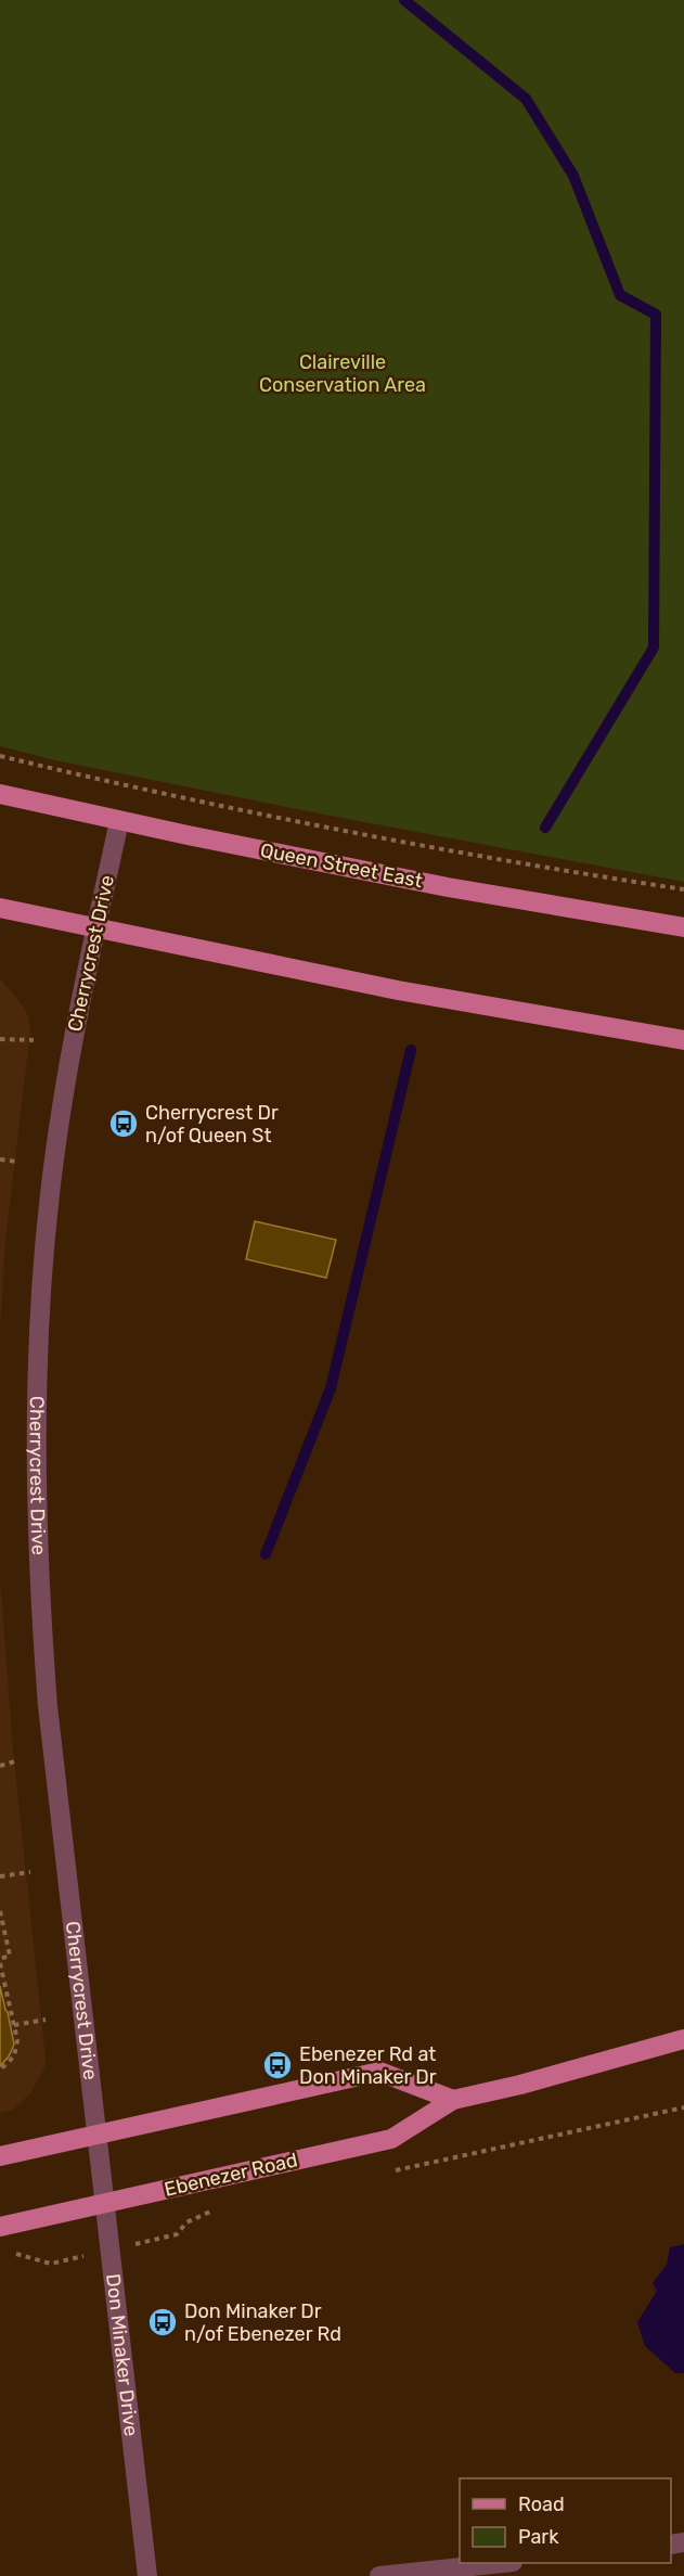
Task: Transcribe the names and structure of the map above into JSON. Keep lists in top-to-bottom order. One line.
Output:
{"streets":{"main road":["Queen Street East","Ebenezer Road"],"street":["Cherrycrest Drive","Don Minaker Drive"]},"crossings":[["Queen Street East","Cherrycrest Drive"],["Cherrycrest Drive","Don Minaker Drive"],["Ebenezer Road","Don Minaker Drive"]],"parks":["Claireville Conservation Area"],"places":{"bus stop":["Cherrycrest Dr n/of Queen St","Ebenezer Rd at Don Minaker Dr","Don Minaker Dr n/of Ebenezer Rd"]},"legend":["Road","Park"]}
